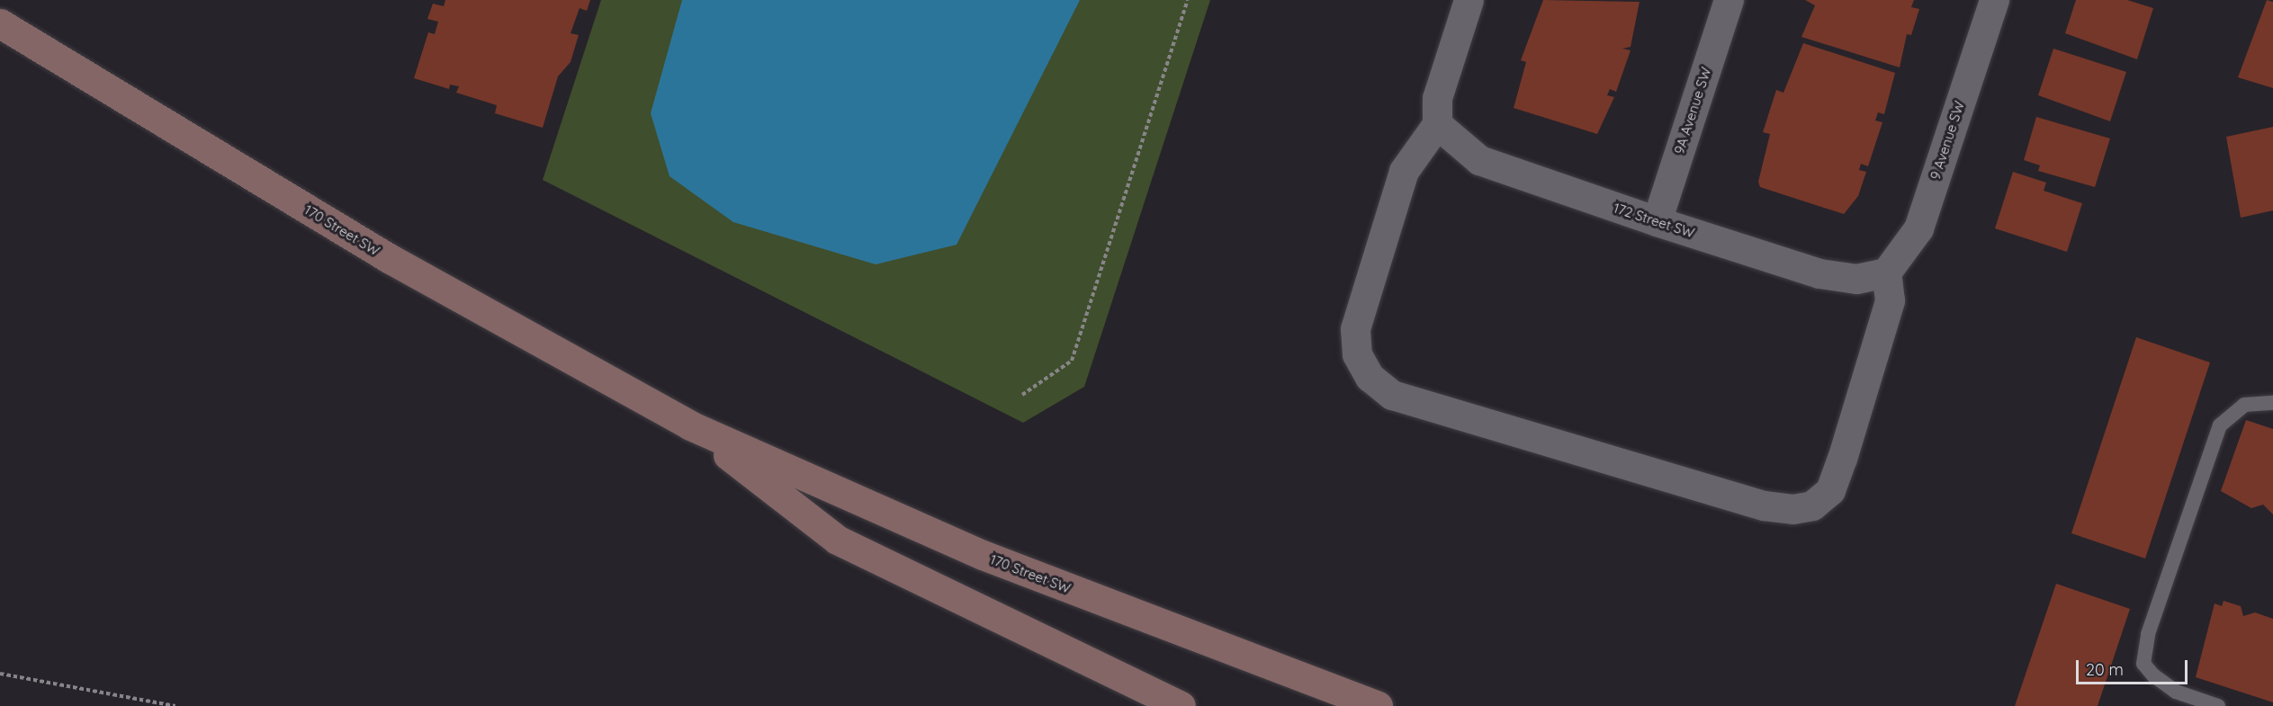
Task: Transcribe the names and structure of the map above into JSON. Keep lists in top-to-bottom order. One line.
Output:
{"streets":{"main road":["170 Street SW"],"street":["9A Avenue SW","9 Avenue SW","172 Street SW"]},"crossings":[["9A Avenue SW","172 Street SW"],["9 Avenue SW","172 Street SW"]],"scale_bar":"20 m"}
